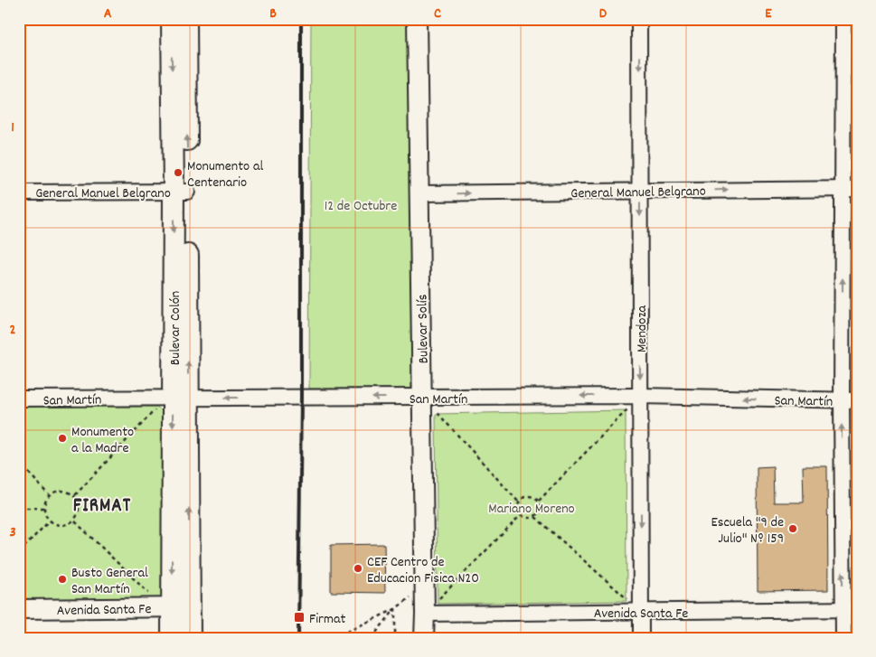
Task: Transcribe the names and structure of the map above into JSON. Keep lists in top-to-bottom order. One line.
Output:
{"streets":{"main road":["Bulevar Colón"],"street":["General Manuel Belgrano","Bulevar Solís","Mendoza","San Martín","Avenida Santa Fe"]},"crossings":[["General Manuel Belgrano","Bulevar Colón"],["General Manuel Belgrano","Bulevar Solís"],["General Manuel Belgrano","Mendoza"],["Bulevar Colón","San Martín"],["Bulevar Colón","Avenida Santa Fe"],["Bulevar Solís","San Martín"],["Bulevar Solís","Avenida Santa Fe"],["Mendoza","San Martín"],["Mendoza","Avenida Santa Fe"]],"one_way":["General Manuel Belgrano","Mendoza","San Martín"],"districts":["FIRMAT"],"parks":["12 de Octubre","Mariano Moreno"],"places":{"other":["Monumento al Centenario","Monumento a la Madre","Escuela \"9 de Julio\" Nº 159","CEF Centro de Educacion Fisica N20","Busto General San Martín"],"transit":["Firmat"]},"grid":{"columns":["A","B","C","D","E"],"rows":["1","2","3"]}}
